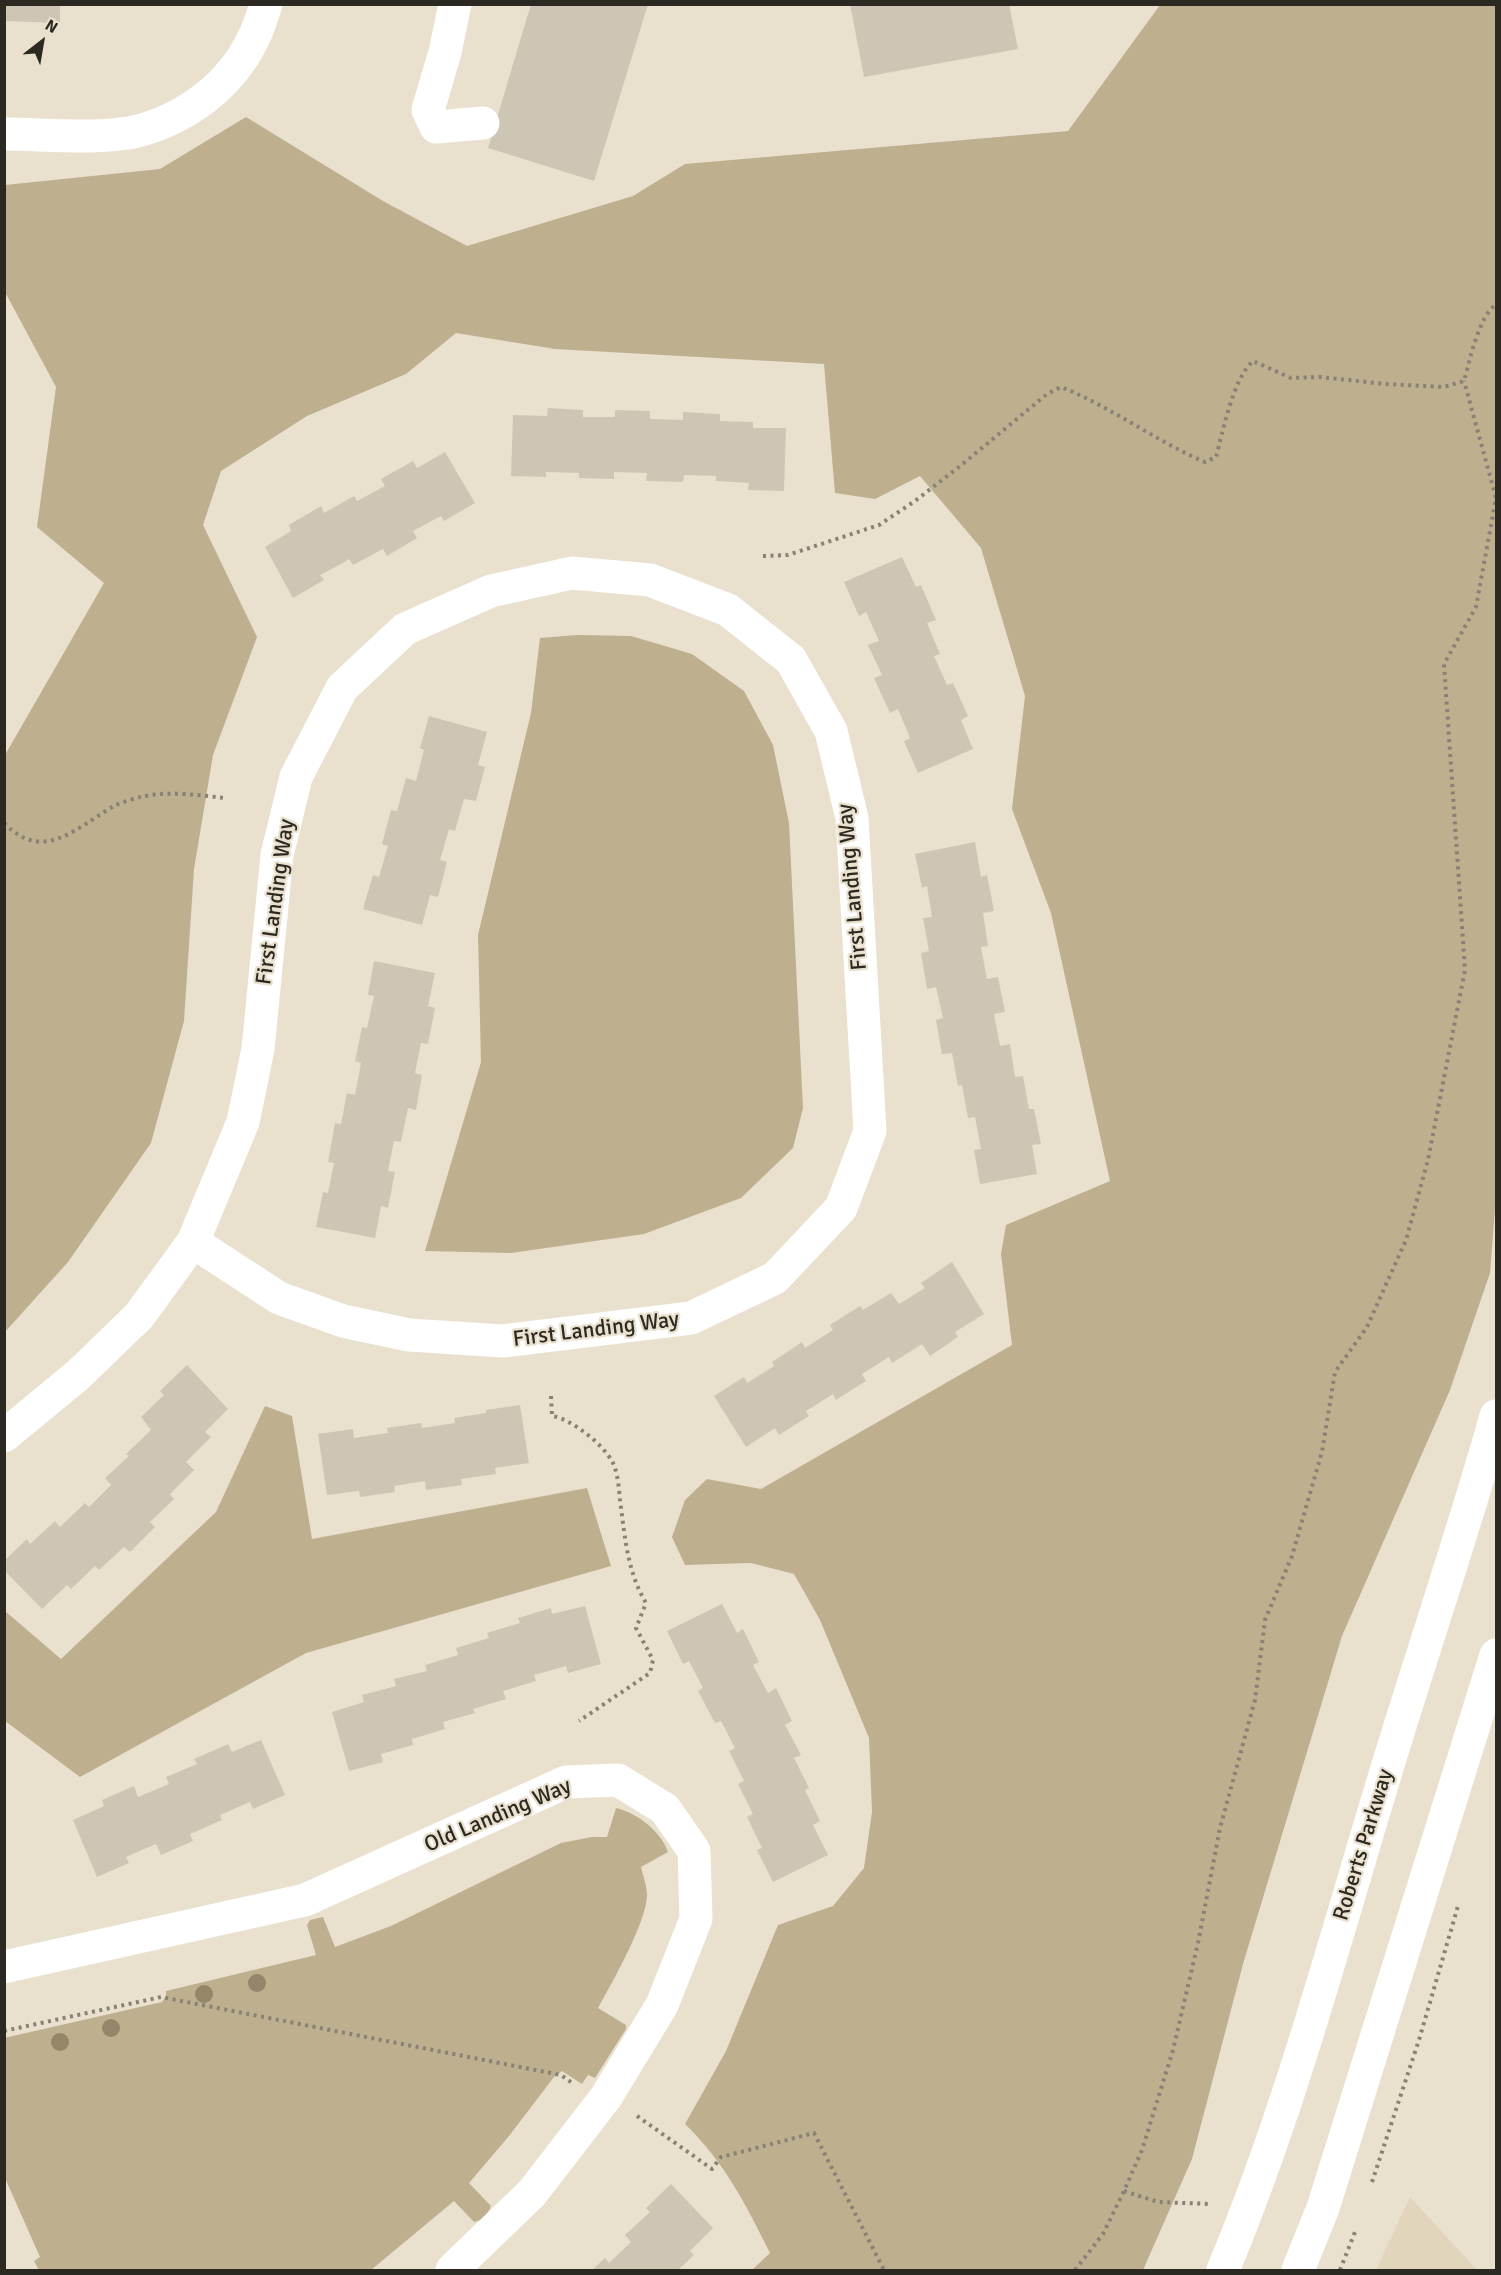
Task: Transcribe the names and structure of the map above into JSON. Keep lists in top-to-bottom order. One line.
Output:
{"streets":{"street":["First Landing Way","Old Landing Way","Roberts Parkway"]},"north":"top right"}
